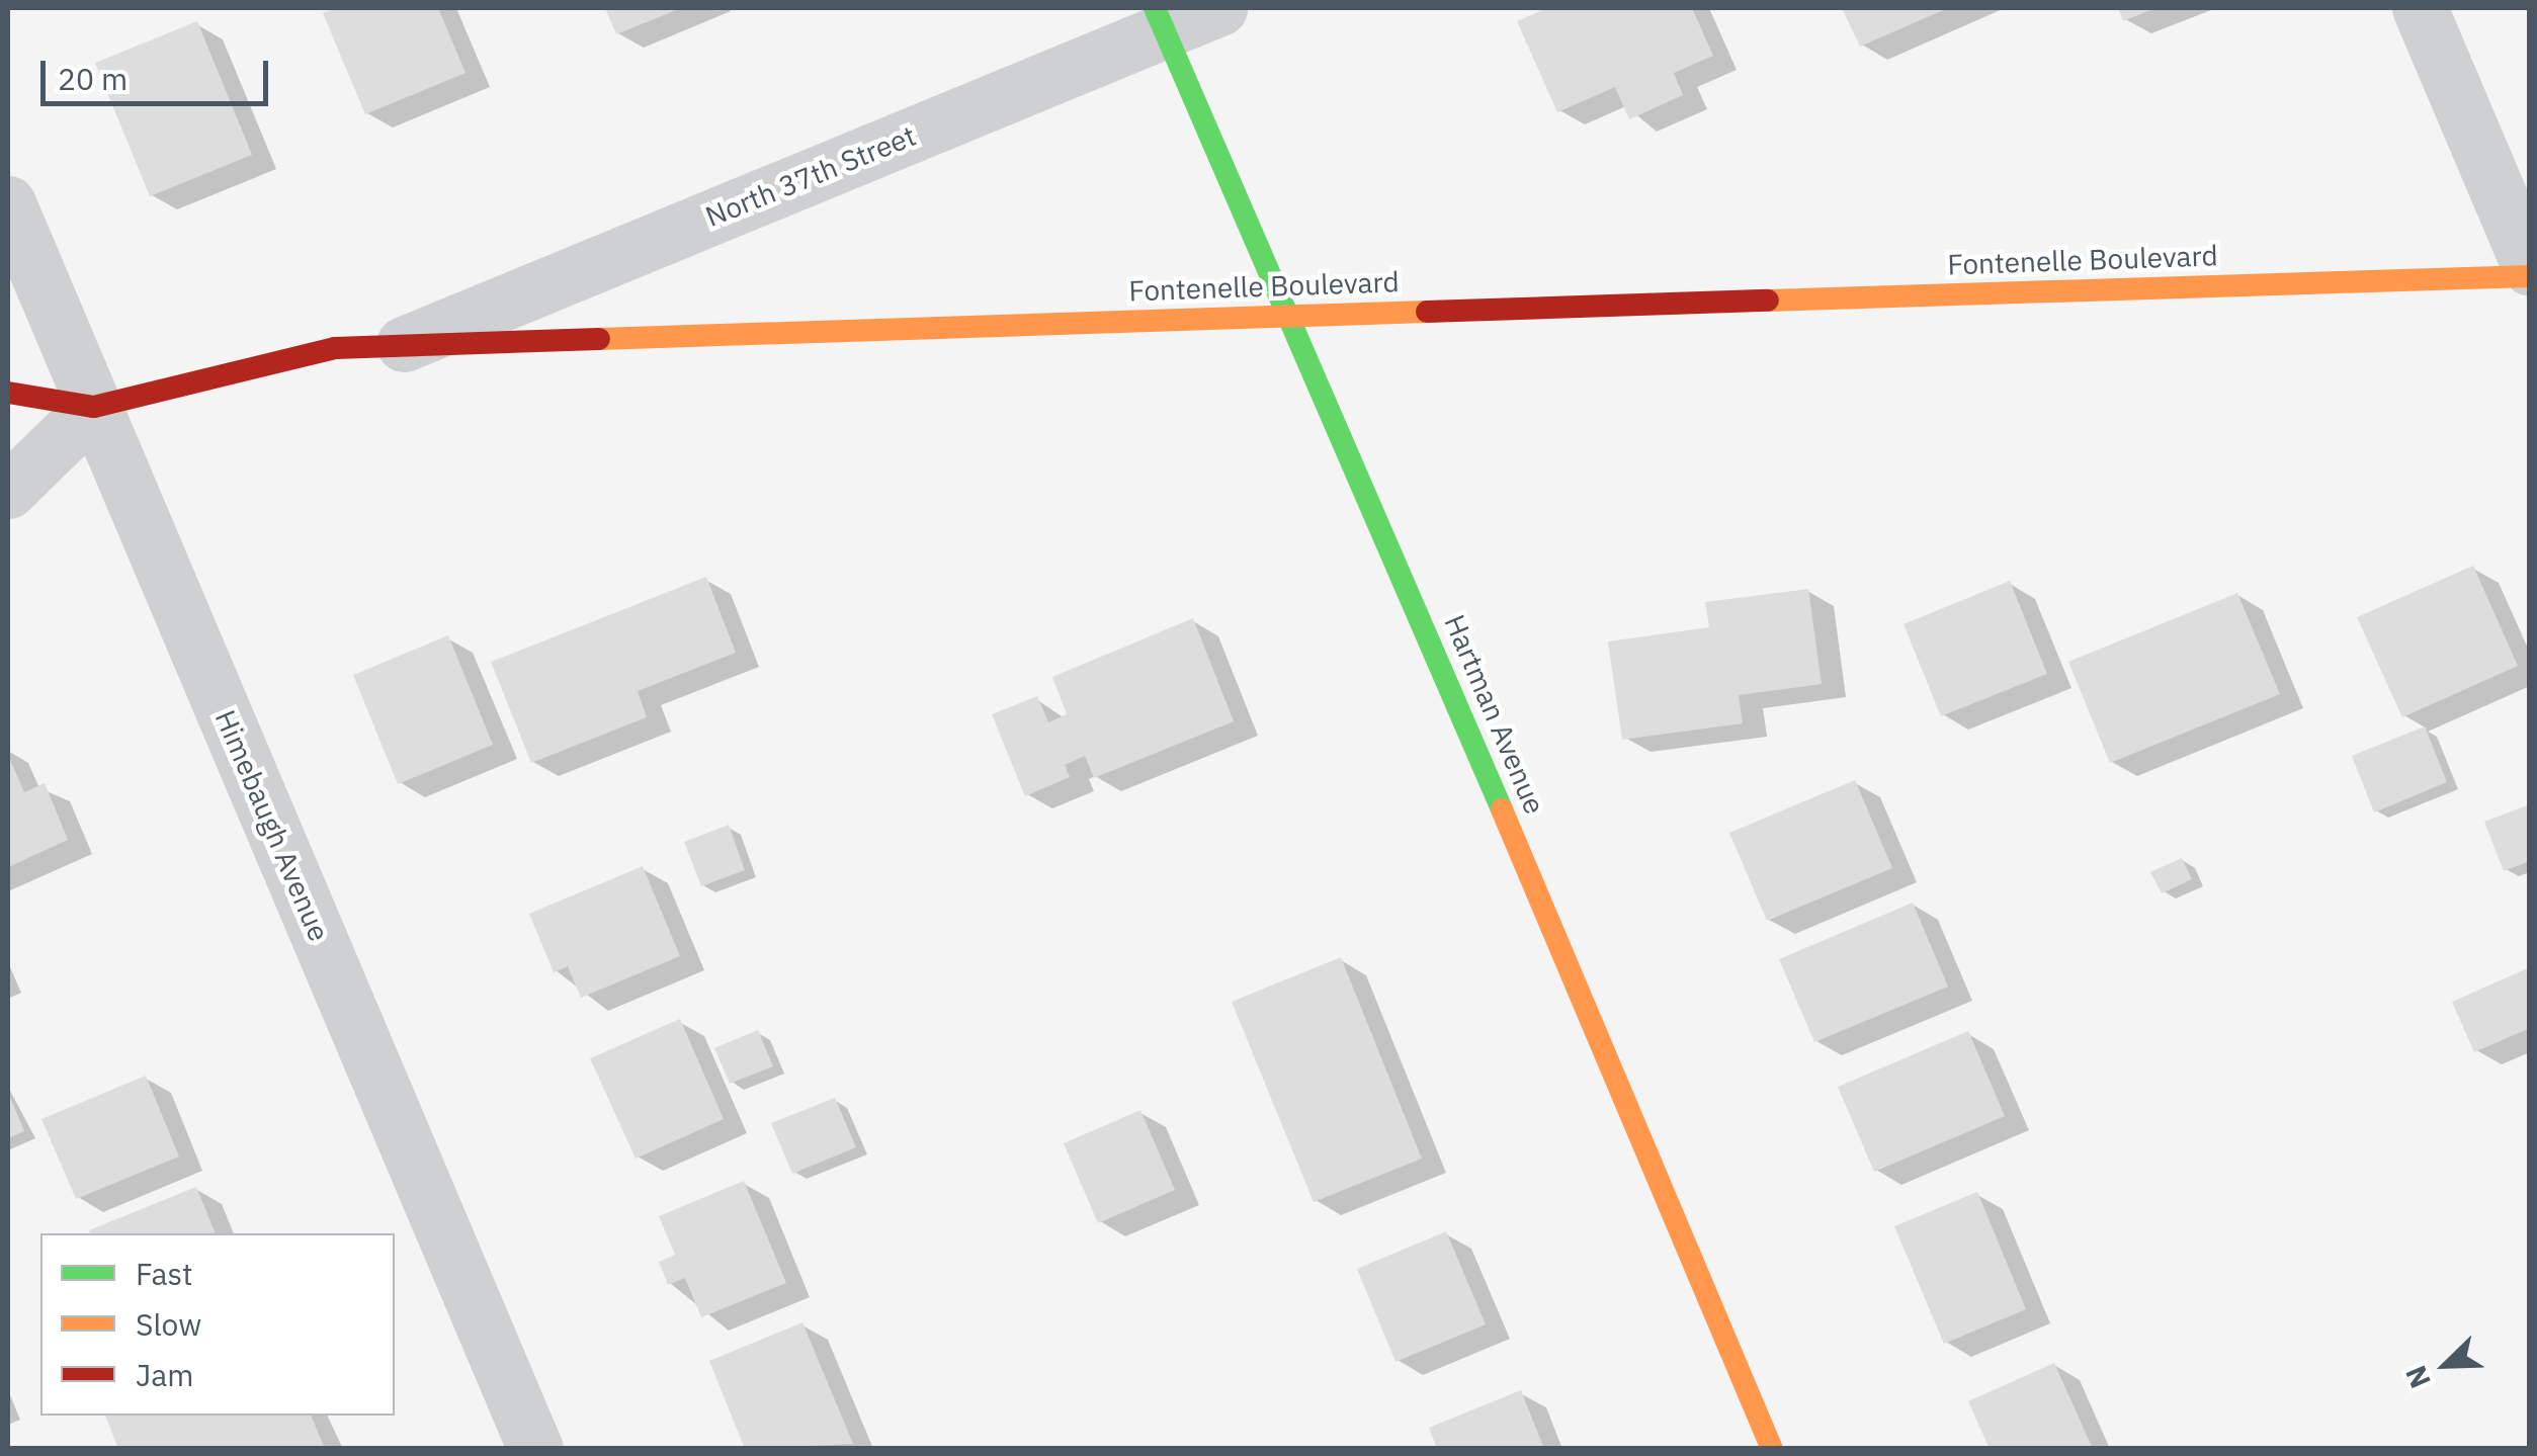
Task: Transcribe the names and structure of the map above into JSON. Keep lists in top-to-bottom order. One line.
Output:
{"streets":{"main road":["Fontenelle Boulevard","Hartman Avenue"],"street":["North 37th Street","Himebaugh Avenue"]},"crossings":[["North 37th Street","Fontenelle Boulevard"],["North 37th Street","Hartman Avenue"],["Fontenelle Boulevard","Hartman Avenue"],["Fontenelle Boulevard","Himebaugh Avenue"]],"legend":["Fast","Slow","Jam"],"scale_bar":"20 m","north":"bottom left"}
